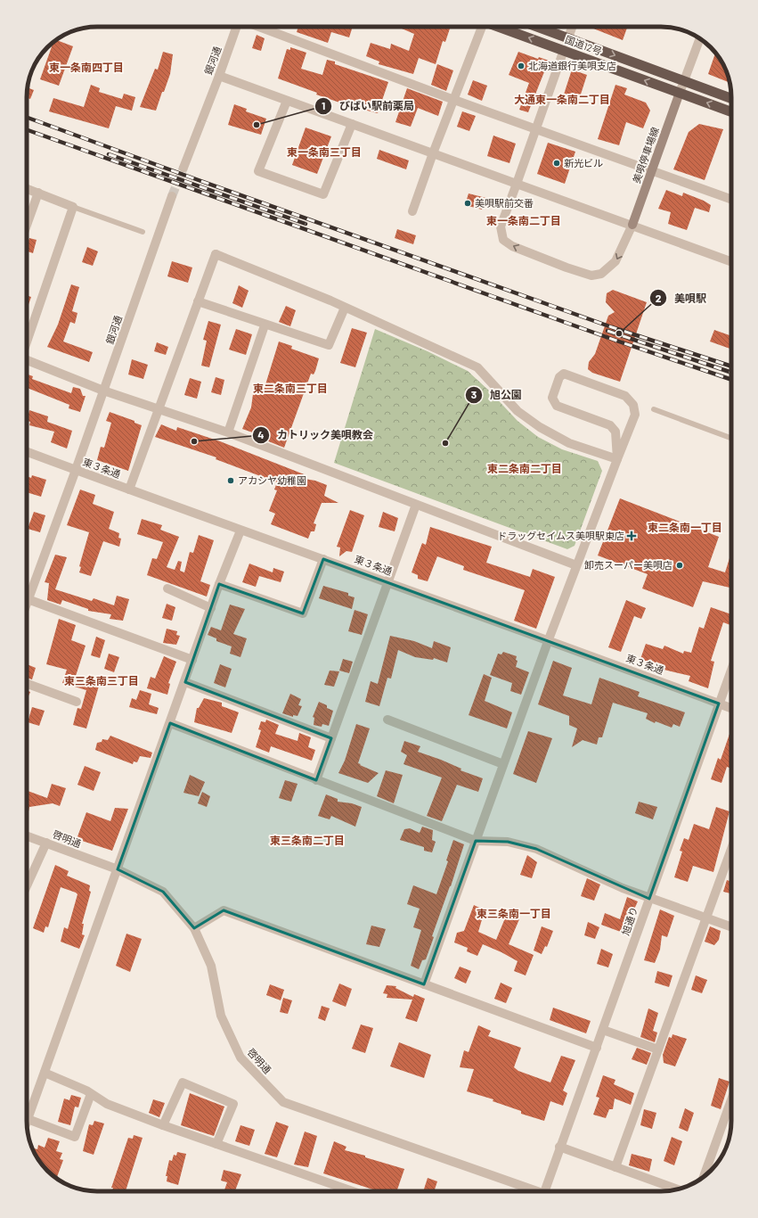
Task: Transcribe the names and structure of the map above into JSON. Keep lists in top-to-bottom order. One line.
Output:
{"streets":{"highway":["国道12号"],"main road":["美唄停車場線"],"street":["銀河通","東３条通","啓明通","旭通り"]},"crossings":[["国道12号","美唄停車場線"],["銀河通","東３条通"],["東３条通","旭通り"]],"districts":["東一条南四丁目","大通東一条南二丁目","東一条南三丁目","東一条南二丁目","東二条南三丁目","東二条南二丁目","東二条南一丁目","東三条南三丁目","東三条南二丁目","東三条南一丁目"],"places":{"other":["北海道銀行美唄支店","びばい駅前薬局","新光ビル","美唄駅前交番","美唄駅","カトリック美唄教会","旭公園","アカシヤ幼稚園","卸売スーパー美唄店"],"health":["ドラッグセイムス美唄駅東店"]}}
